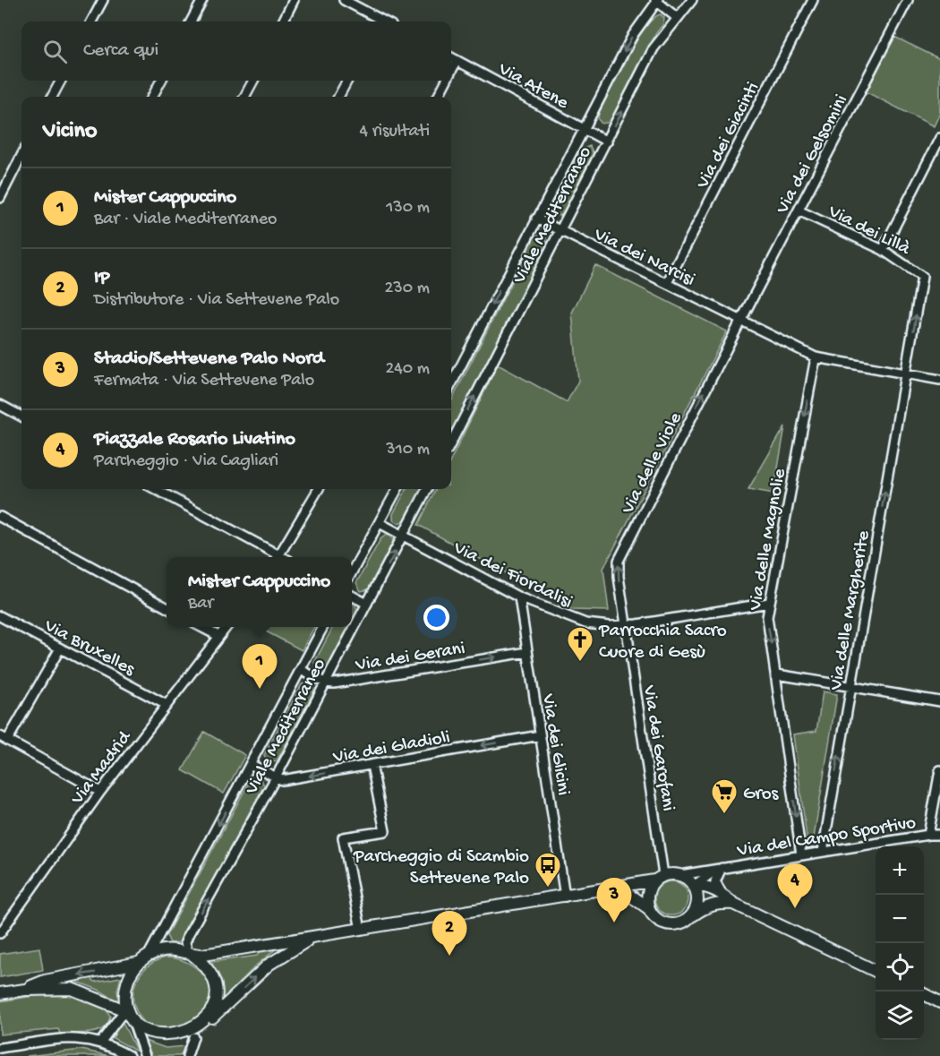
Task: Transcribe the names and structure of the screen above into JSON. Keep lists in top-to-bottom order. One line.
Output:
{"streets":{"street":["Via Atene","Via dei Giacinti","Via dei Gelsomini","Viale Mediterraneo","Via dei Lillà","Via dei Narcisi","Via delle Viole","Via delle Magnolie","Via dei Fiordalisi","Via delle Margherite","Via Bruxelles","Via dei Gerani","Via dei Glicini","Via dei Gladioli","Via dei Garofani","Via Madrid","Via del Campo Sportivo"]},"crossings":[["Via Atene","Viale Mediterraneo"],["Via dei Giacinti","Via dei Narcisi"],["Via dei Gelsomini","Via dei Lillà"],["Via dei Gelsomini","Via dei Narcisi"],["Via dei Gelsomini","Via delle Viole"],["Viale Mediterraneo","Via dei Narcisi"],["Viale Mediterraneo","Via dei Fiordalisi"],["Viale Mediterraneo","Via dei Gerani"],["Viale Mediterraneo","Via dei Gladioli"],["Via dei Lillà","Via dei Narcisi"],["Via dei Lillà","Via delle Margherite"],["Via dei Narcisi","Via delle Viole"],["Via dei Narcisi","Via delle Magnolie"],["Via dei Narcisi","Via delle Margherite"],["Via delle Viole","Via dei Fiordalisi"],["Via delle Viole","Via dei Garofani"],["Via delle Magnolie","Via dei Fiordalisi"],["Via delle Magnolie","Via del Campo Sportivo"],["Via dei Fiordalisi","Via dei Glicini"],["Via dei Fiordalisi","Via dei Garofani"],["Via delle Margherite","Via del Campo Sportivo"],["Via Bruxelles","Via Madrid"],["Via dei Gerani","Via dei Glicini"],["Via dei Glicini","Via dei Gladioli"],["Via dei Garofani","Via del Campo Sportivo"]],"one_way":["Via dei Lillà","Via delle Viole","Via delle Magnolie","Via delle Margherite","Via dei Gerani","Via dei Gladioli"],"places":{"church":["Parrocchia Sacro Cuore di Gesù"],"supermarket":["Gros"],"bus stop":["Parcheggio di Scambio Settevene Palo"]},"page":{"search":"Cerca qui","heading":["Vicino","4 risultati"],"list":[{"mark":"1","name":"Mister Cappuccino","note":"Bar · Viale Mediterraneo","value":"130 m"},{"mark":"2","name":"IP","note":"Distributore · Via Settevene Palo","value":"230 m"},{"mark":"3","name":"Stadio/Settevene Palo Nord","note":"Fermata · Via Settevene Palo","value":"240 m"},{"mark":"4","name":"Piazzale Rosario Livatino","note":"Parcheggio · Via Cagliari","value":"310 m"}],"popup":["Mister Cappuccino","Bar"],"pins":["1","4","3","2"],"map_buttons":["+","−"]}}
